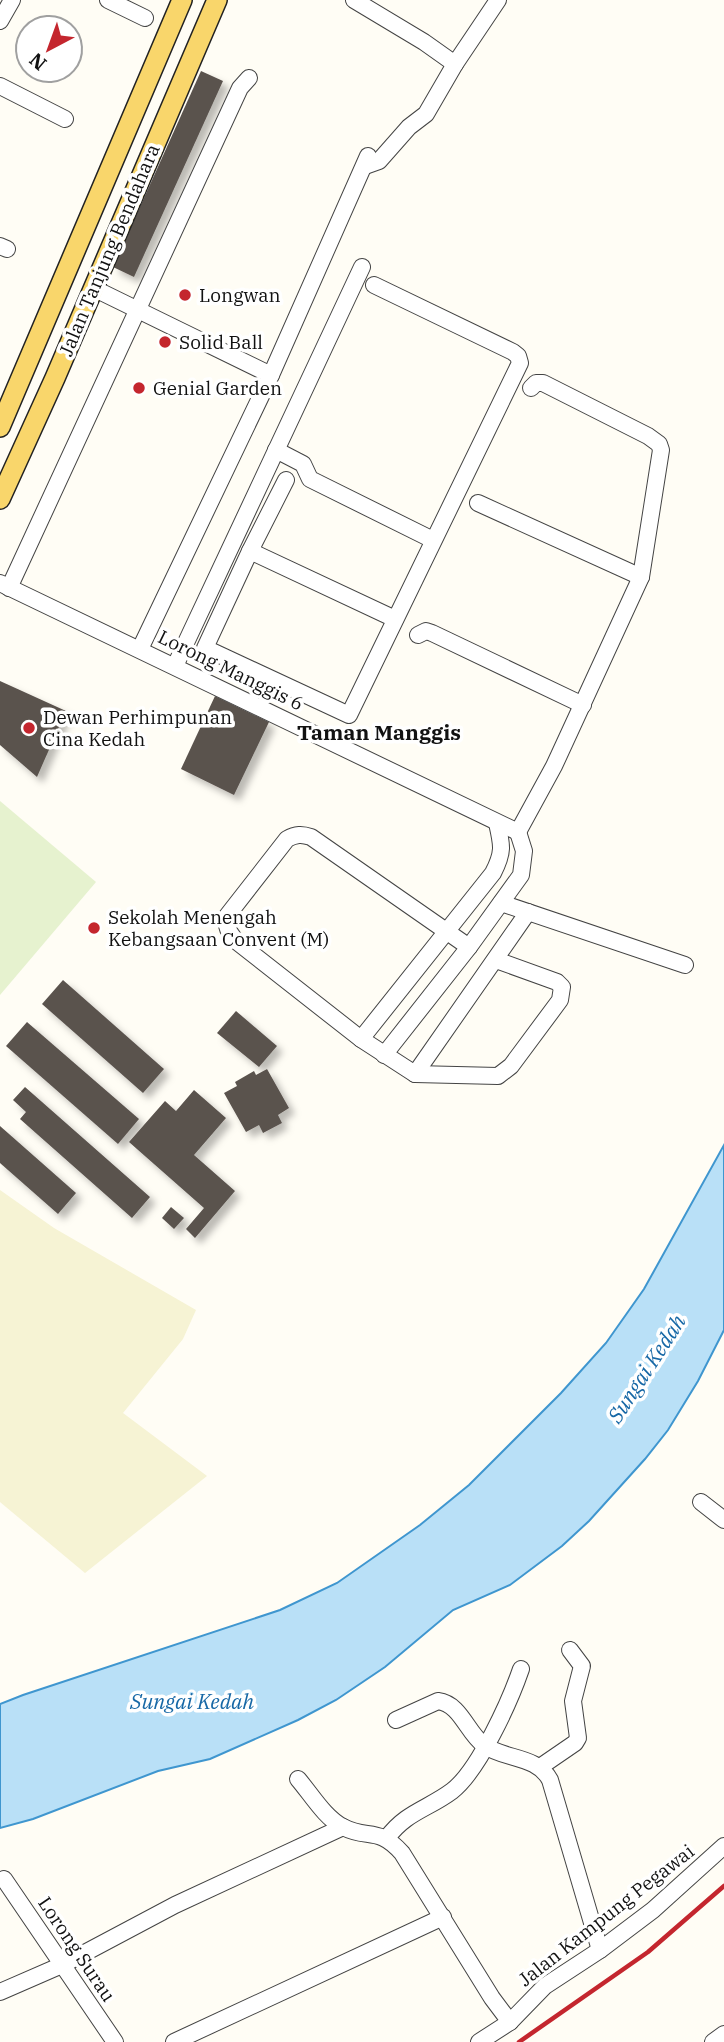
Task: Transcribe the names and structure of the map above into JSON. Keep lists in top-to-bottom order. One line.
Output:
{"streets":{"main road":["Jalan Tanjung Bendahara"],"street":["Lorong Manggis 6","Jalan Kampung Pegawai","Lorong Surau"]},"districts":["Taman Manggis"],"water":["Sungai Kedah"],"places":["Longwan","Solid Ball","Genial Garden","Dewan Perhimpunan Cina Kedah","Sekolah Menengah Kebangsaan Convent (M)"],"north":"bottom left"}
